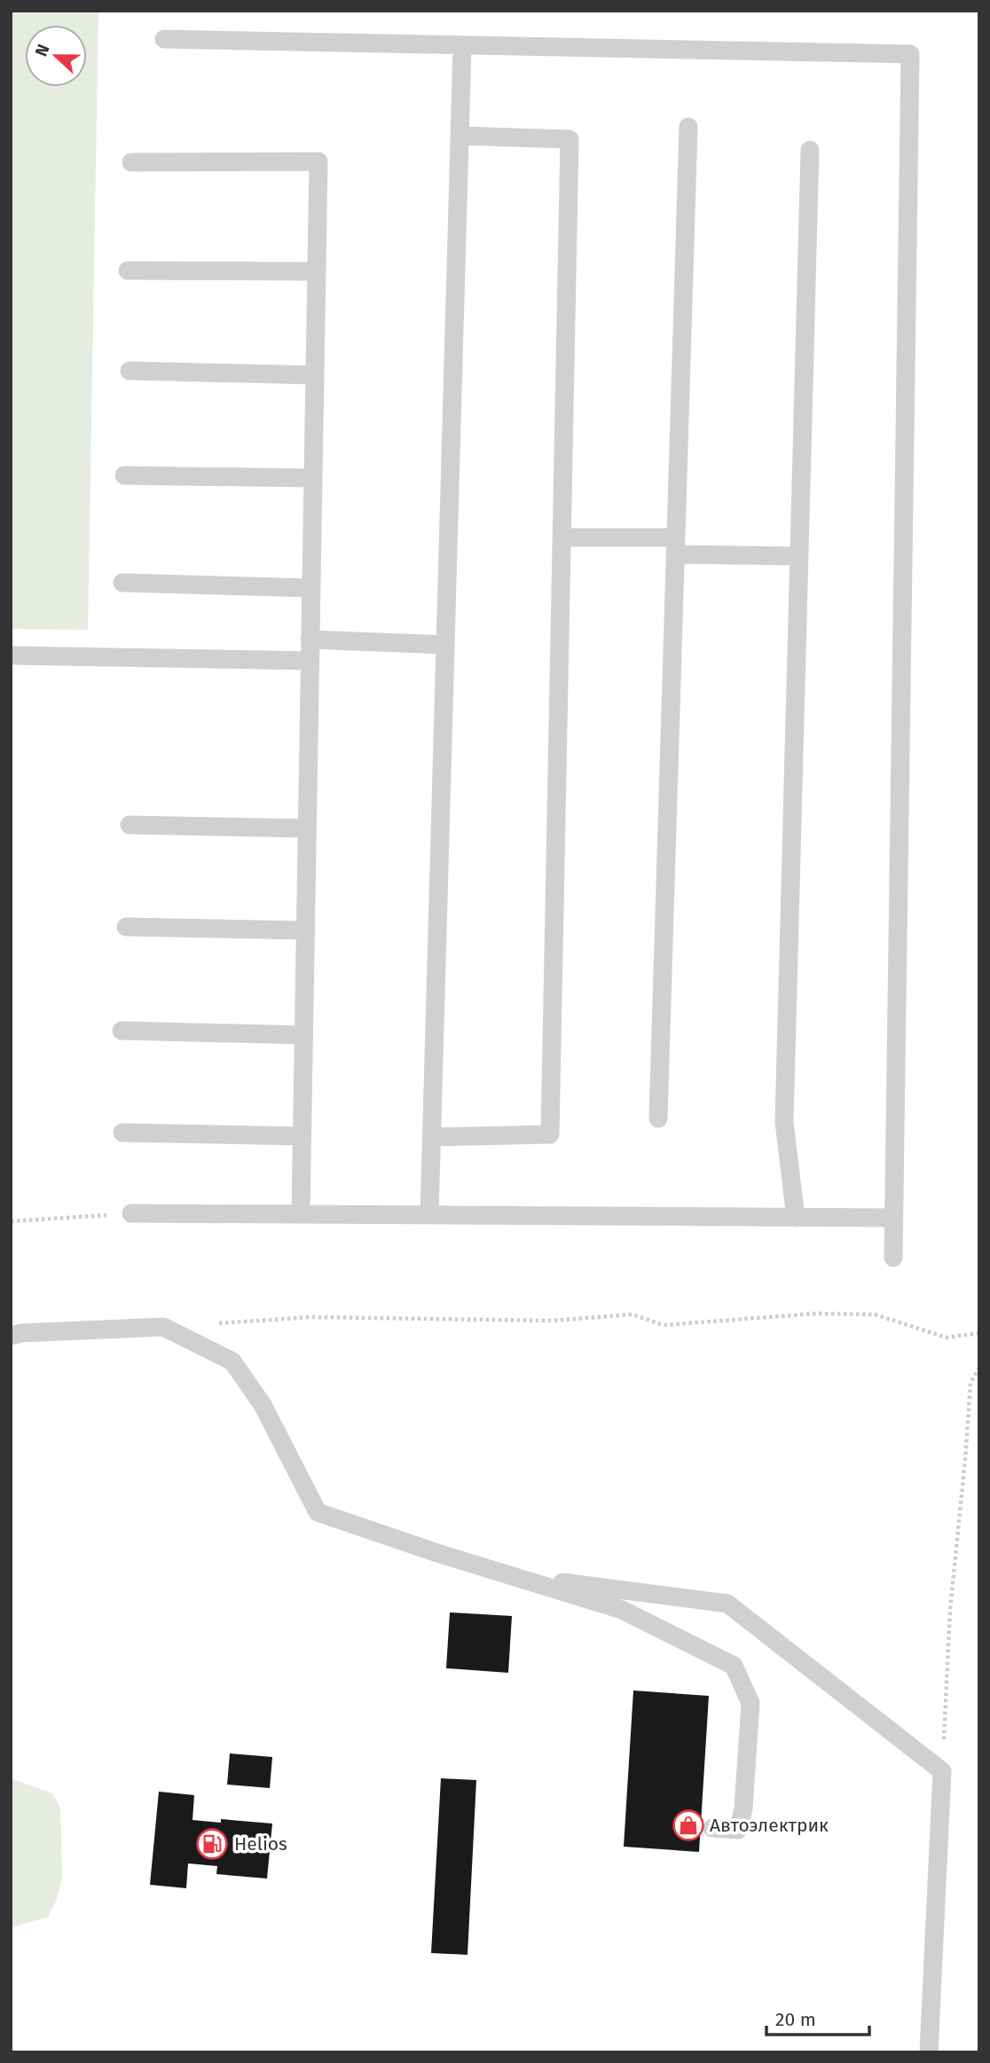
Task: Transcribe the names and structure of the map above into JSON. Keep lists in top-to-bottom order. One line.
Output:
{"places":{"shop":["Автоэлектрик"],"fuel station":["Helios"]},"scale_bar":"20 m","north":"left"}
